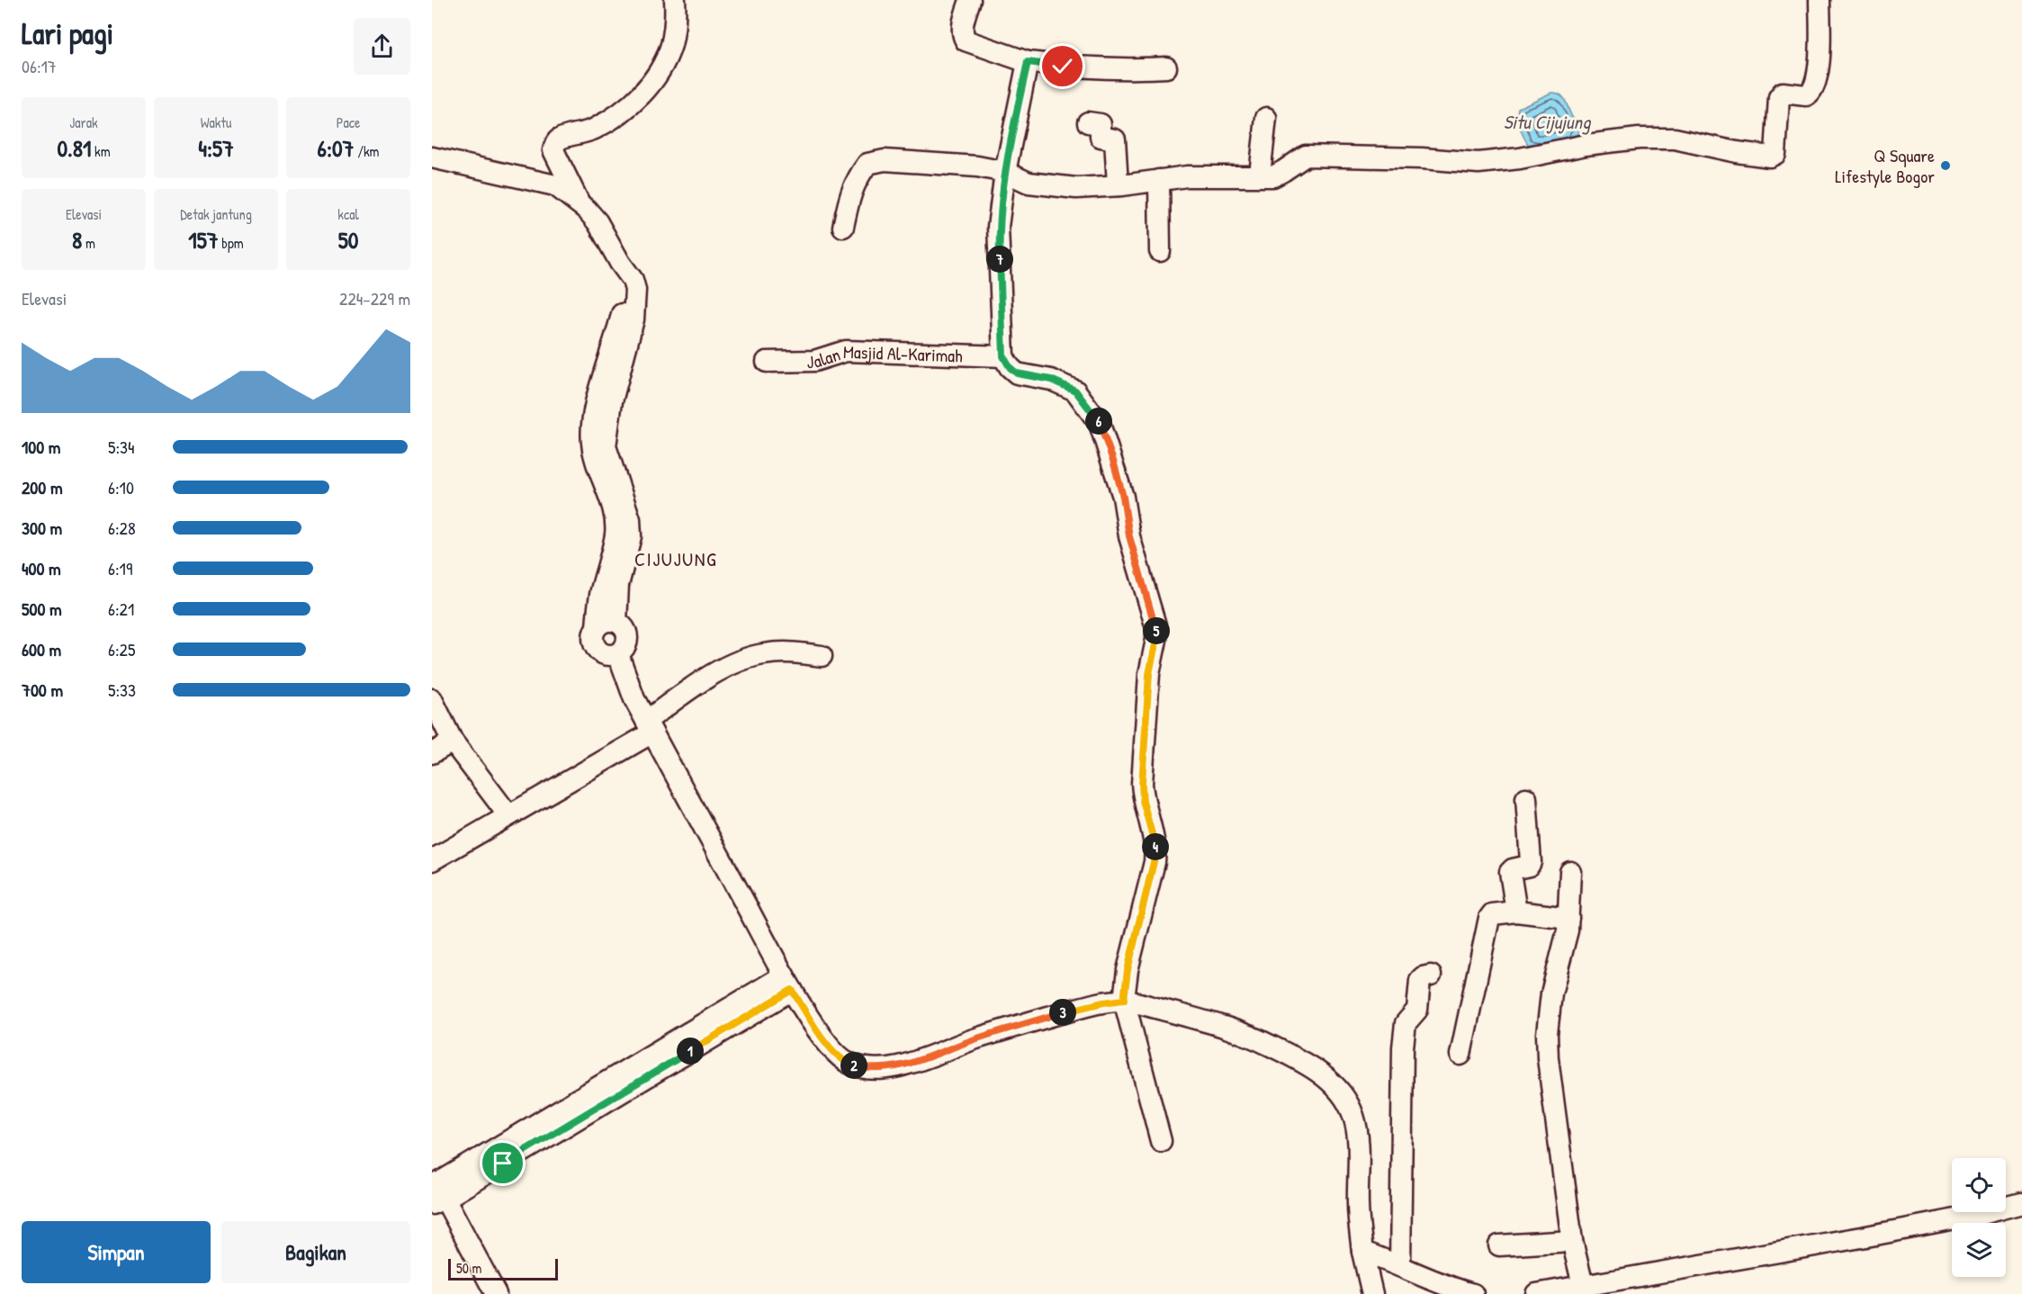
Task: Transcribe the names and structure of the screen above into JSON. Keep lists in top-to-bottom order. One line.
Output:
{"streets":{"street":["Jalan Masjid Al-Karimah"]},"districts":["CIJUJUNG"],"water":["Situ Cijujung"],"places":["Q Square Lifestyle Bogor"],"scale_bar":"50 m","page":{"heading":["Lari pagi","06:17"],"stats":[["Jarak","0.81 km"],["Waktu","4:57"],["Pace","6:07 /km"],["Elevasi","8 m"],["Detak jantung","157 bpm"],["kcal","50"]],"pins":["7","6","5","4","3","1","2"],"chart":["Elevasi","224–229 m"],"list":[{"name":"100 m","note":"5:34"},{"name":"200 m","note":"6:10"},{"name":"300 m","note":"6:28"},{"name":"400 m","note":"6:19"},{"name":"500 m","note":"6:21"},{"name":"600 m","note":"6:25"},{"name":"700 m","note":"5:33"}],"buttons":["Simpan","Bagikan"],"scale":"50 m"}}
